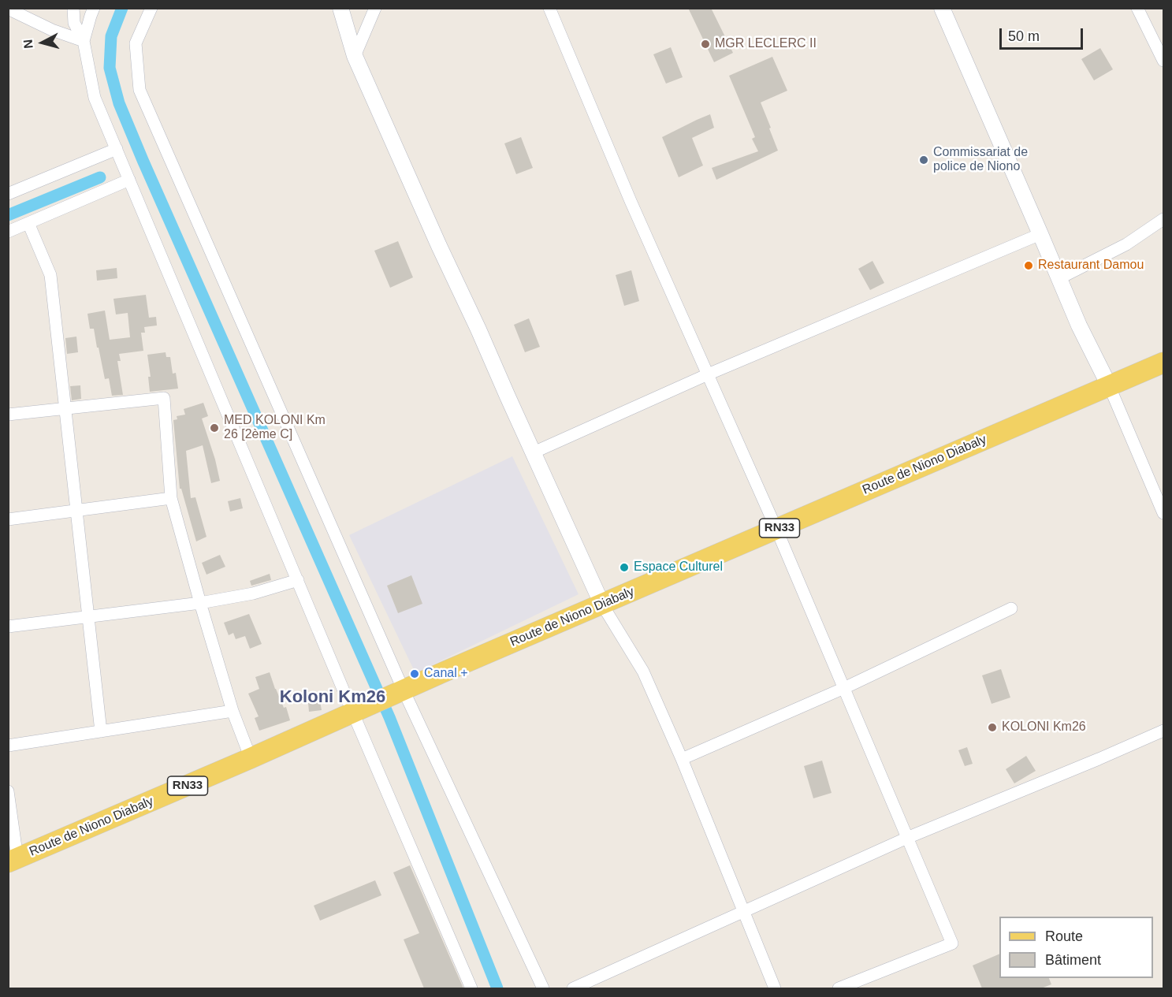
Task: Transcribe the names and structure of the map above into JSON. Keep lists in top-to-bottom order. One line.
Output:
{"streets":{"main road":["Route de Niono Diabaly","RN33"]},"districts":["Koloni Km26"],"places":["MGR LECLERC II","Commissariat de police de Niono","Restaurant Damou","MED KOLONI Km 26 [2ème C]","Espace Culturel","Canal +","KOLONI Km26"],"legend":["Route","Bâtiment"],"scale_bar":"50 m","north":"left"}
